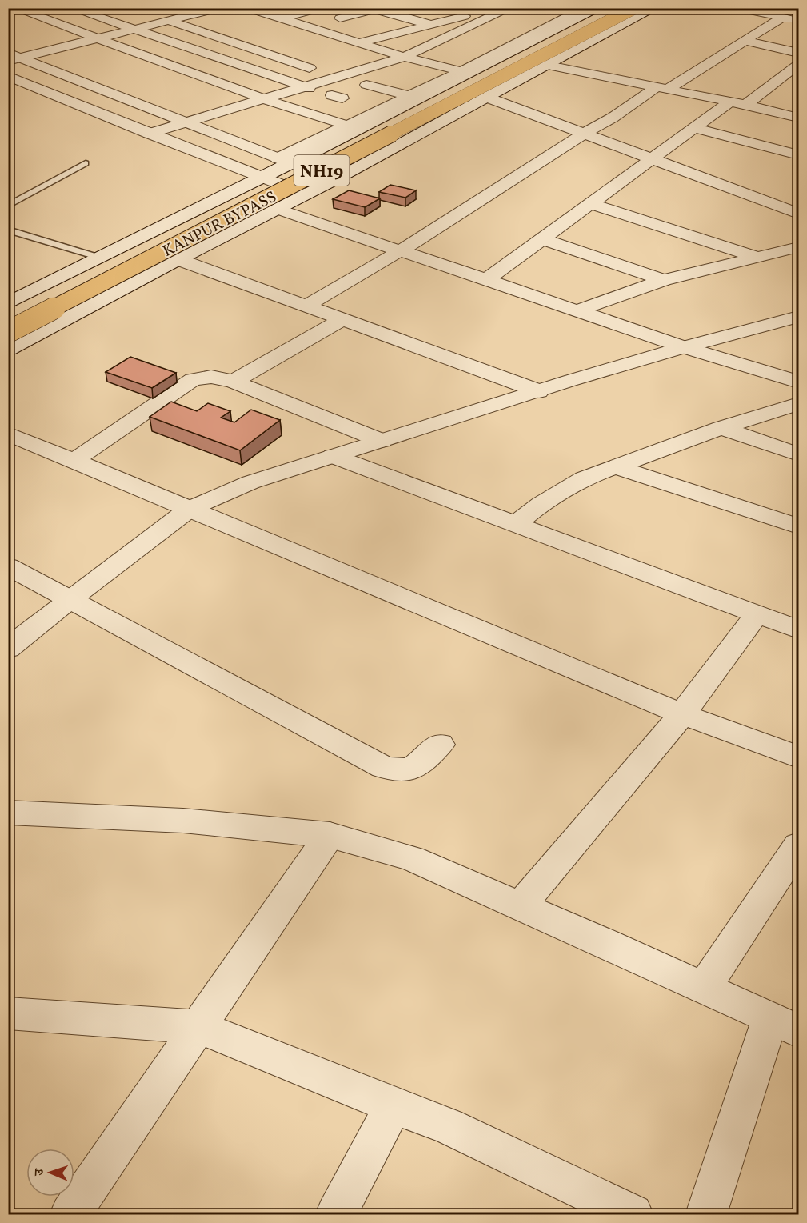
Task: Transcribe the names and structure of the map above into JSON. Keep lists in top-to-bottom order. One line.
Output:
{"streets":{"highway":["NH19","KANPUR BYPASS"]},"north":"left"}
